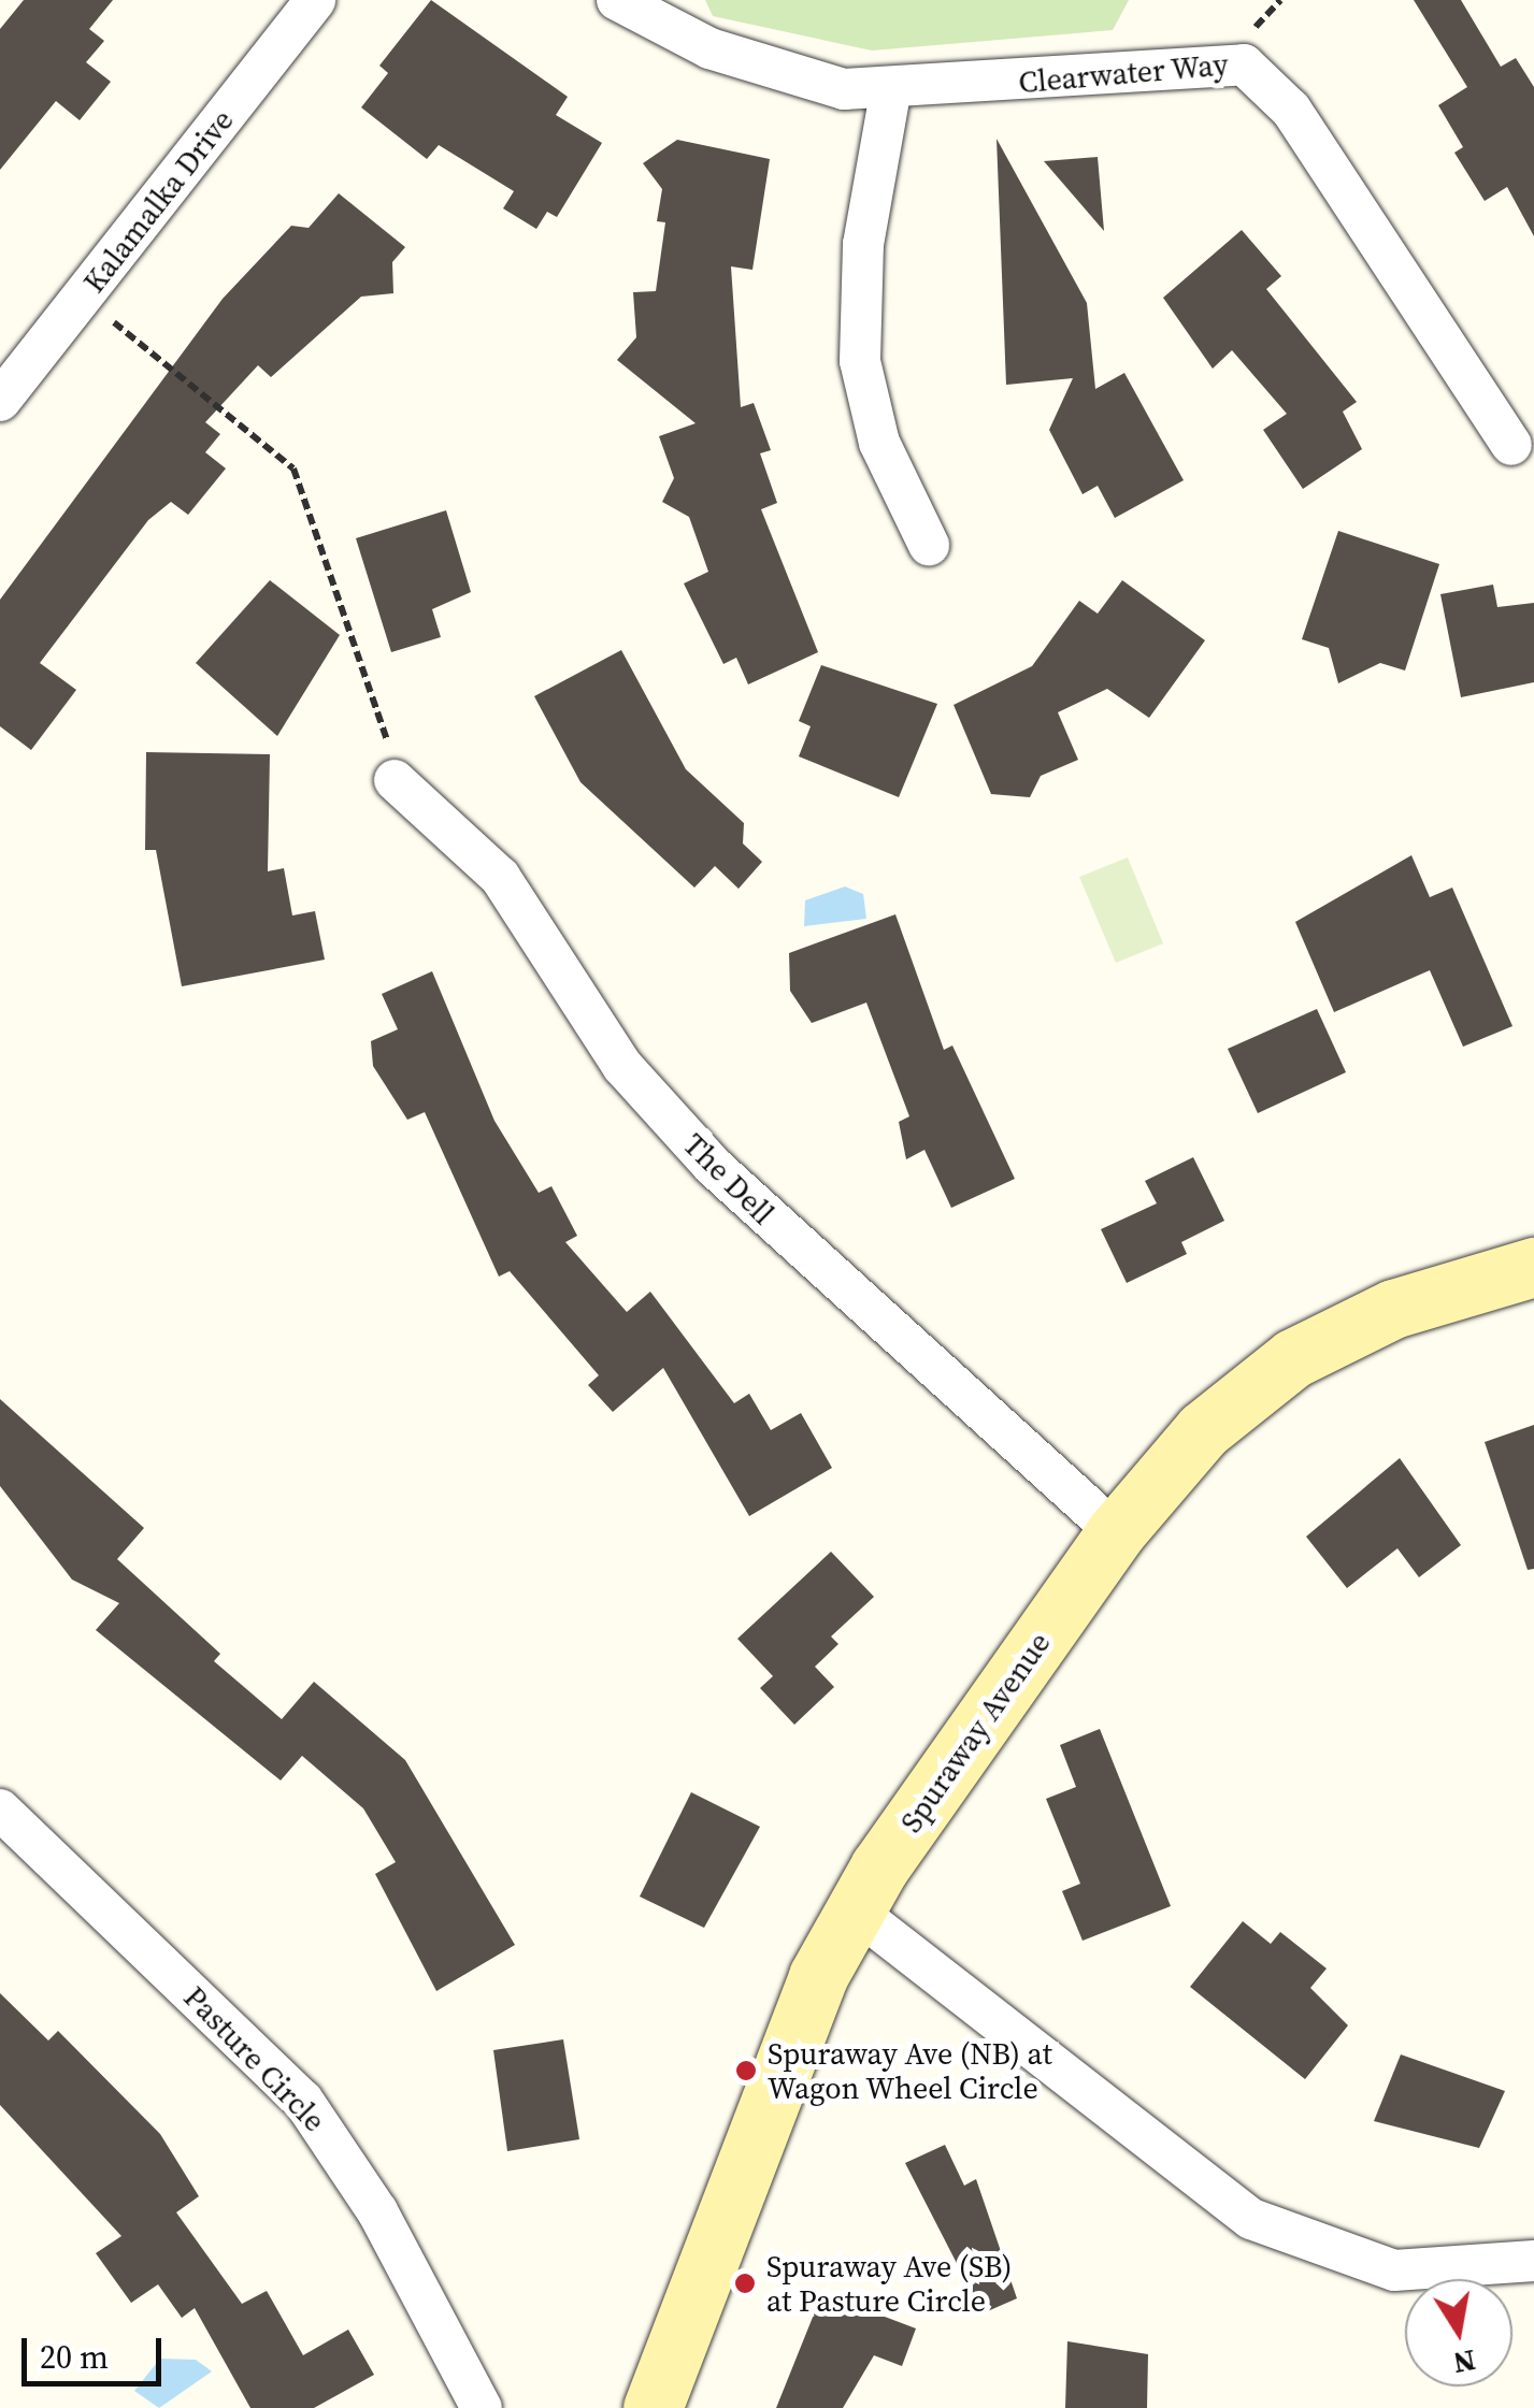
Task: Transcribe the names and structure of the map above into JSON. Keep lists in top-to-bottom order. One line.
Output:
{"streets":{"street":["Clearwater Way","Kalamalka Drive","The Dell","Spuraway Avenue","Pasture Circle"]},"crossings":[["The Dell","Spuraway Avenue"]],"places":["Spuraway Ave (NB) at Wagon Wheel Circle","Spuraway Ave (SB) at Pasture Circle"],"scale_bar":"20 m","north":"bottom"}
